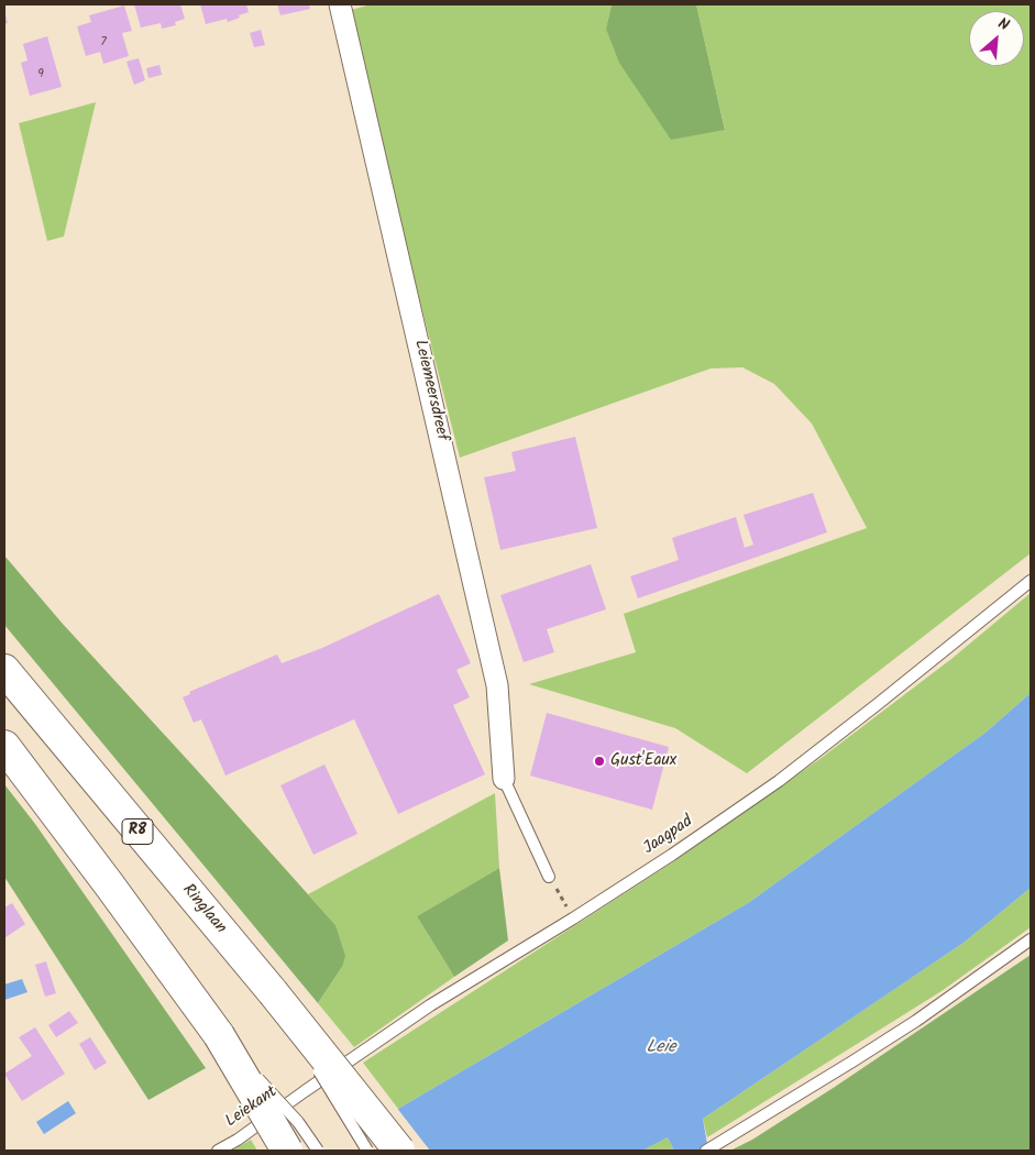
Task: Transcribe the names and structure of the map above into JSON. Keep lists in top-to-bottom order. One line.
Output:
{"streets":{"highway":["R8","Ringlaan"],"street":["Leiemeersdreef"],"lane":["Jaagpad","Leiekant"]},"crossings":[["Jaagpad","Leiekant"]],"water":["Leie"],"places":["Gust'Eaux"],"house_numbers":["7","9"],"north":"top right"}
